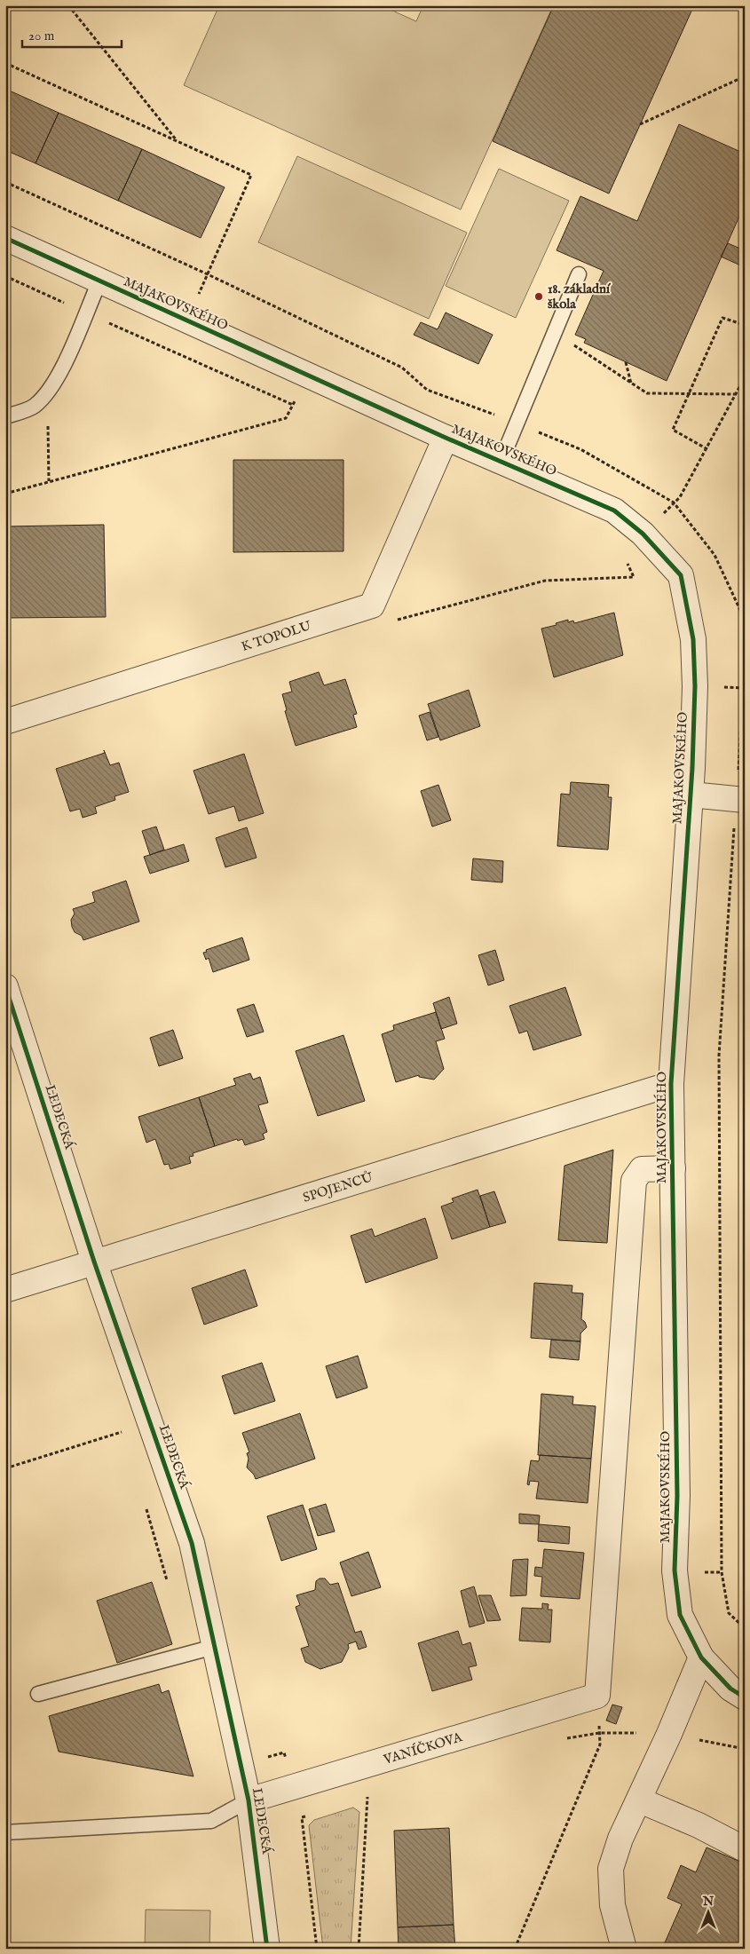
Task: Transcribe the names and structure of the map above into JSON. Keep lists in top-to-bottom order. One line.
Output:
{"streets":{"street":["MAJAKOVSKÉHO","K TOPOLU","LEDECKÁ","SPOJENCŮ","VANÍČKOVA"]},"crossings":[["MAJAKOVSKÉHO","SPOJENCŮ"],["MAJAKOVSKÉHO","VANÍČKOVA"],["LEDECKÁ","SPOJENCŮ"],["LEDECKÁ","VANÍČKOVA"]],"places":["18. základní škola"],"scale_bar":"20 m","north":"top"}
